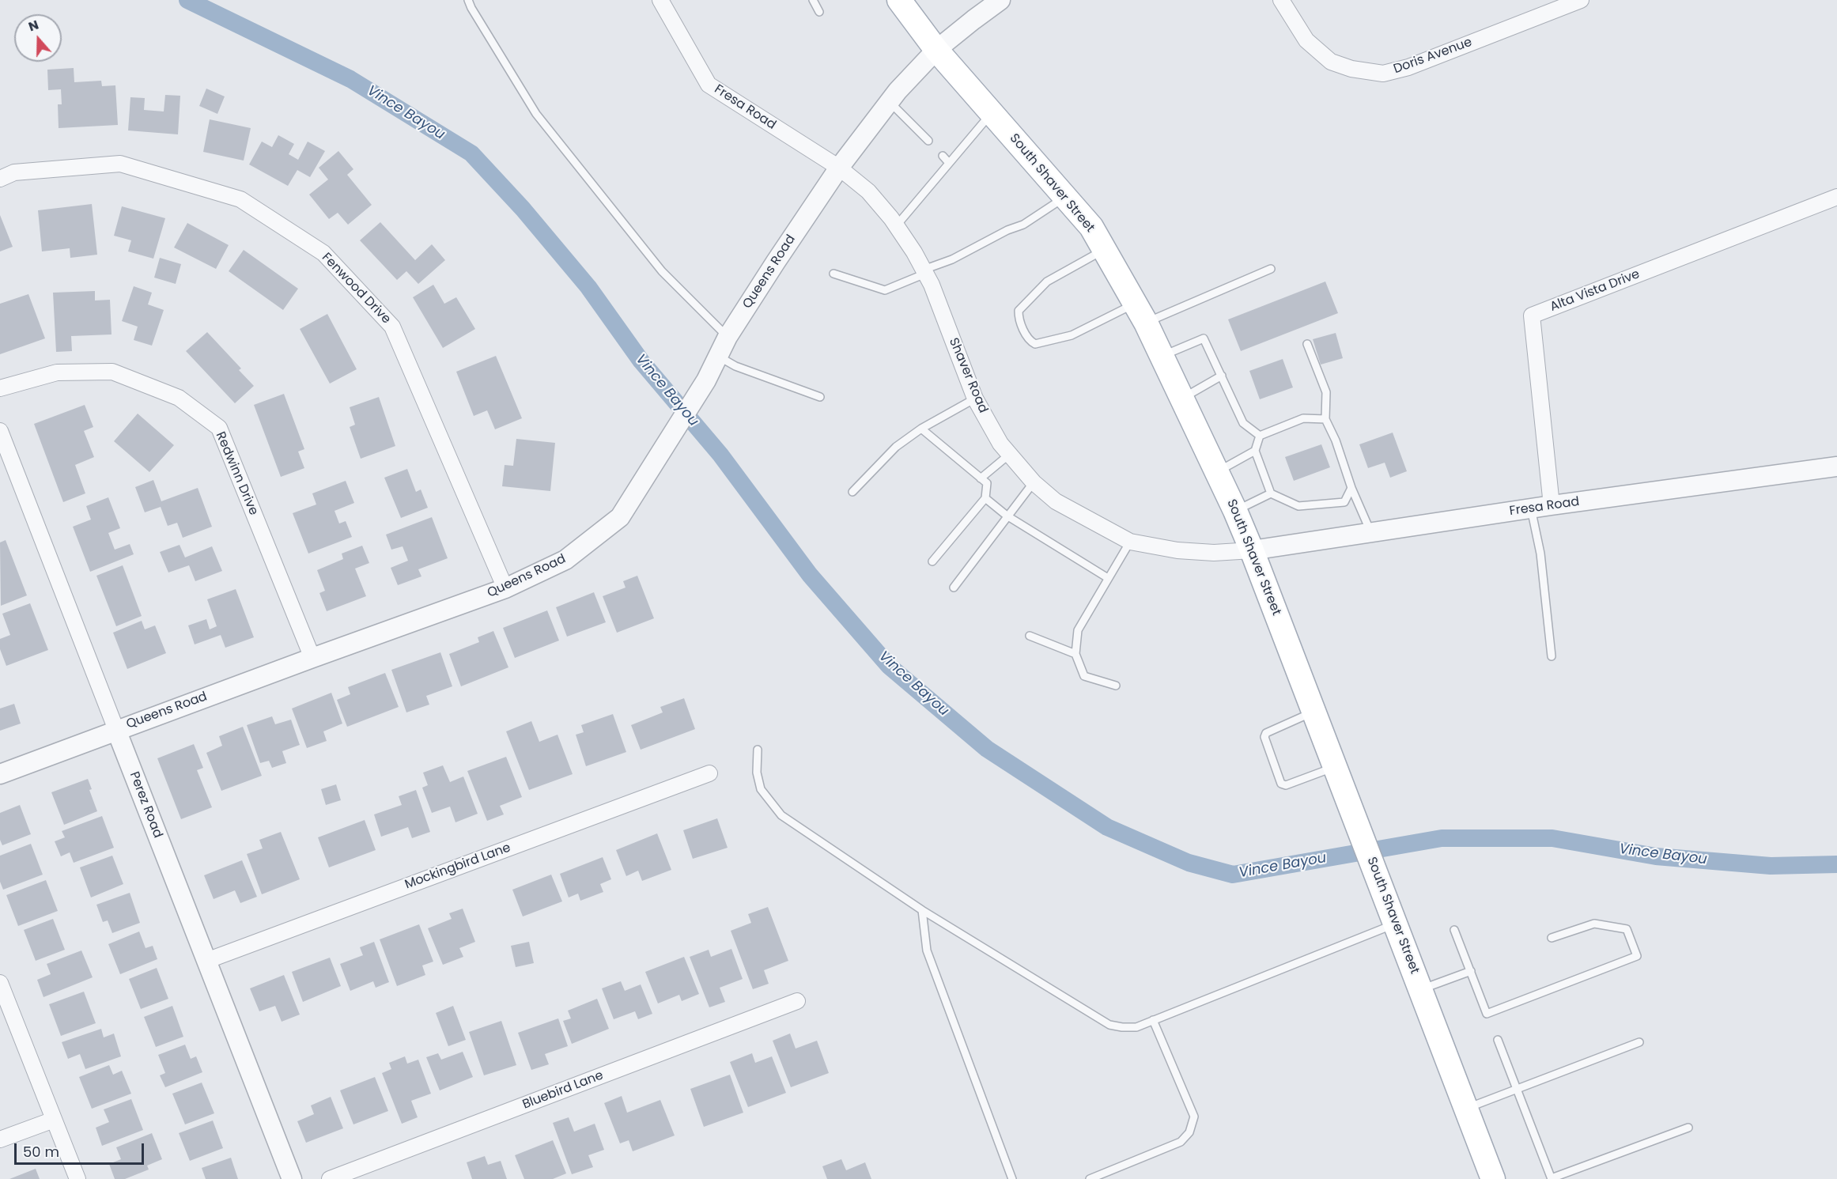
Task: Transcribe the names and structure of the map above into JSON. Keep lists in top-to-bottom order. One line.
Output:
{"streets":{"main road":["South Shaver Street"],"street":["Doris Avenue","Fresa Road","Queens Road","Fenwood Drive","Alta Vista Drive","Shaver Road","Redwinn Drive","Perez Road","Mockingbird Lane","Bluebird Lane"]},"crossings":[["Fresa Road","South Shaver Street"],["Fresa Road","Queens Road"],["Fresa Road","Alta Vista Drive"],["Fresa Road","Shaver Road"],["South Shaver Street","Queens Road"],["South Shaver Street","Shaver Road"],["Queens Road","Fenwood Drive"],["Queens Road","Shaver Road"],["Queens Road","Redwinn Drive"],["Queens Road","Perez Road"],["Perez Road","Mockingbird Lane"]],"water":["Vince Bayou"],"scale_bar":"50 m","north":"top"}
